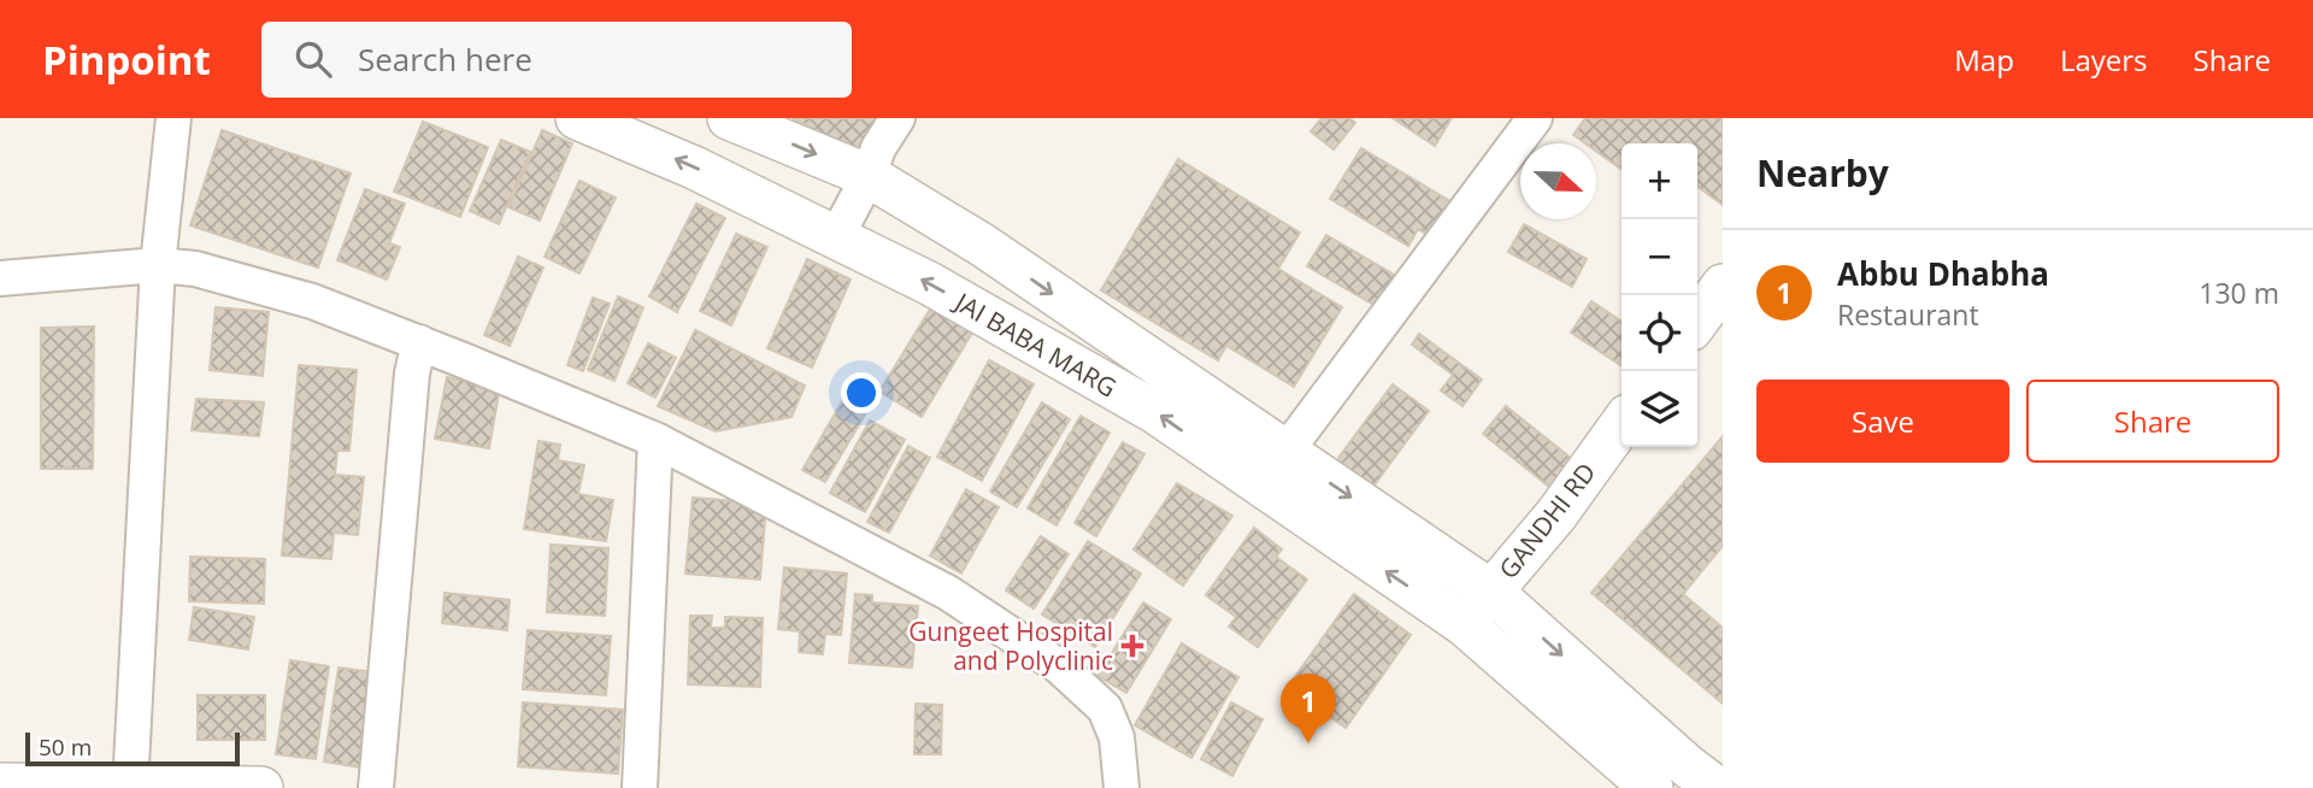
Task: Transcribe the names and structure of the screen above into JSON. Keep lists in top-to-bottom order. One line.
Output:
{"streets":{"street":["JAI BABA MARG","GANDHI RD"]},"crossings":[["JAI BABA MARG","GANDHI RD"]],"places":{"health":["Gungeet Hospital and Polyclinic"]},"scale_bar":"50 m","north":"right","page":{"header":"Pinpoint","search":"Search here","nav":["Map","Layers","Share"],"heading":"Nearby","map_buttons":["+","−"],"list":[{"mark":"1","name":"Abbu Dhabha","note":"Restaurant","value":"130 m"}],"buttons":["Save","Share"],"pins":"1","scale":"50 m"}}
